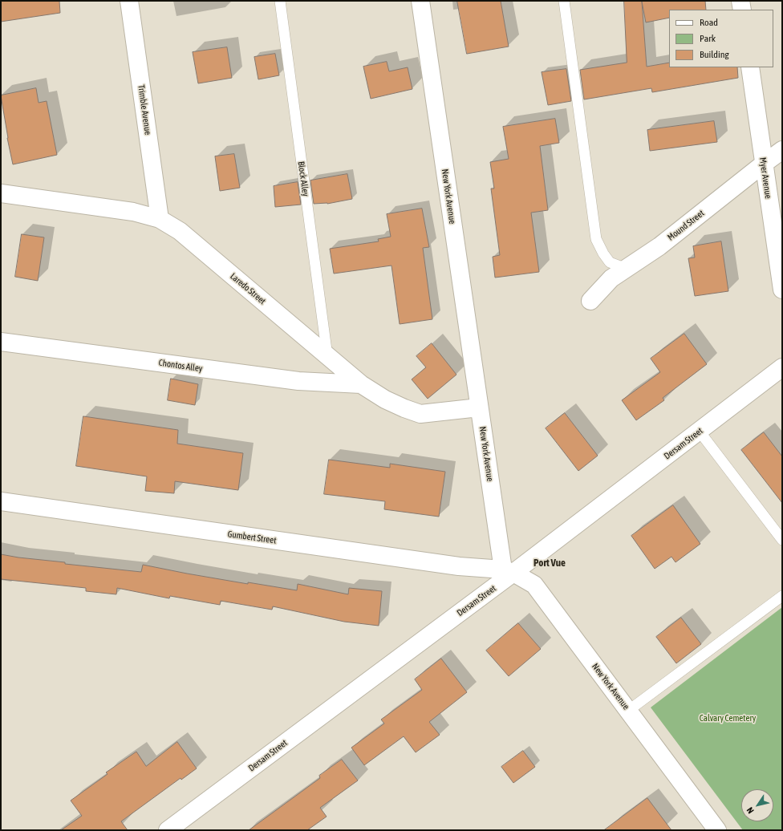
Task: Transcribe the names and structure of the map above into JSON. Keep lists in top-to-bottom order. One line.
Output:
{"streets":{"street":["Trimble Avenue","Myer Avenue","New York Avenue","Mound Street","Laredo Street","Chontos Alley","Dersam Street","Gumbert Street"],"lane":["Block Alley"]},"crossings":[["Trimble Avenue","Laredo Street"],["Myer Avenue","Mound Street"],["Block Alley","Laredo Street"],["New York Avenue","Laredo Street"],["New York Avenue","Dersam Street"],["New York Avenue","Gumbert Street"],["Laredo Street","Chontos Alley"],["Dersam Street","Gumbert Street"]],"districts":["Port Vue"],"parks":["Calvary Cemetery"],"legend":["Road","Park","Building"],"north":"bottom left"}
